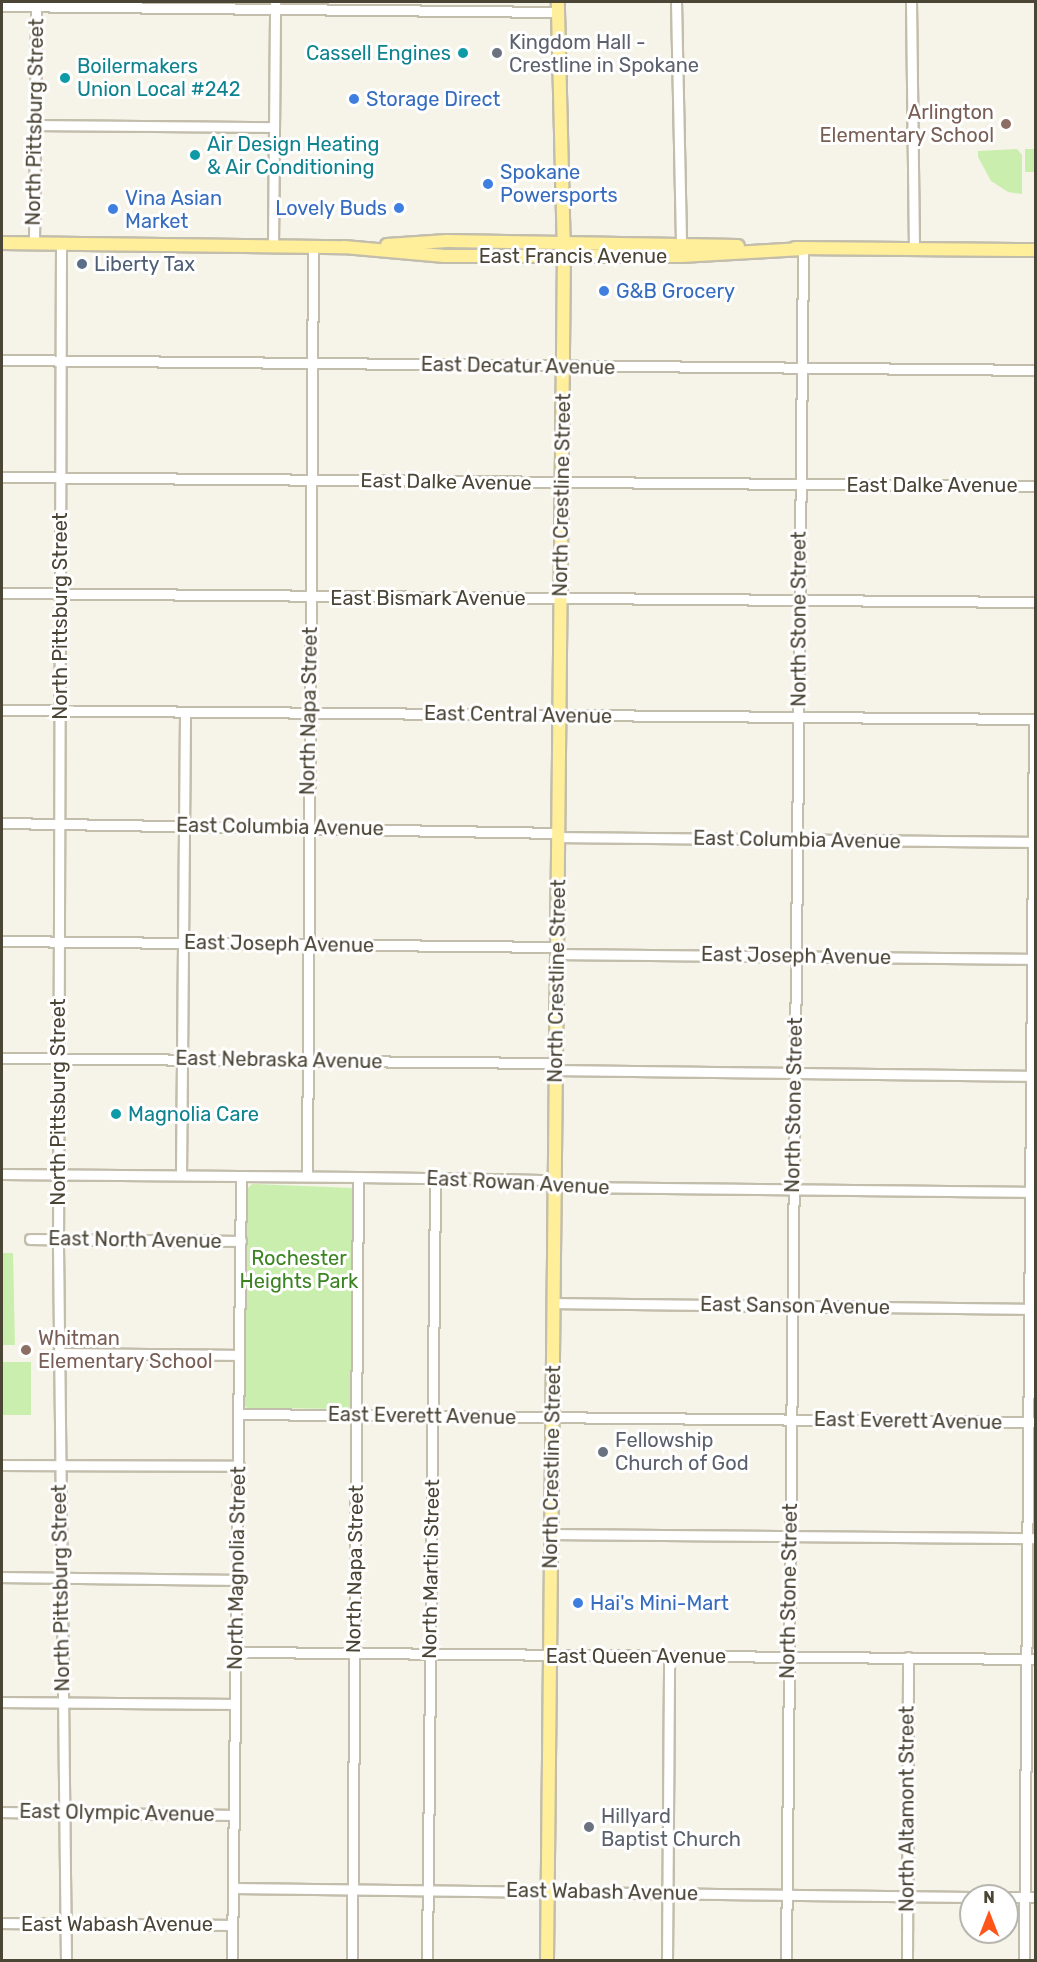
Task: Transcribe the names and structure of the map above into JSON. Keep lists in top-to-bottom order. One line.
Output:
{"streets":{"main road":["East Francis Avenue","North Crestline Street"],"street":["North Pittsburg Street","East Decatur Avenue","East Dalke Avenue","East Bismark Avenue","North Stone Street","North Napa Street","East Central Avenue","East Columbia Avenue","East Joseph Avenue","East Nebraska Avenue","East Rowan Avenue","East North Avenue","East Sanson Avenue","East Everett Avenue","North Magnolia Street","North Martin Street","East Queen Avenue","North Altamont Street","East Olympic Avenue","East Wabash Avenue"]},"crossings":[["North Pittsburg Street","East Francis Avenue"],["North Pittsburg Street","East Decatur Avenue"],["North Pittsburg Street","East Dalke Avenue"],["North Pittsburg Street","East Bismark Avenue"],["North Pittsburg Street","East Central Avenue"],["North Pittsburg Street","East Columbia Avenue"],["North Pittsburg Street","East Joseph Avenue"],["North Pittsburg Street","East Nebraska Avenue"],["North Pittsburg Street","East Rowan Avenue"],["North Pittsburg Street","East North Avenue"],["North Pittsburg Street","East Olympic Avenue"],["North Pittsburg Street","East Wabash Avenue"],["East Francis Avenue","North Crestline Street"],["East Francis Avenue","North Stone Street"],["East Francis Avenue","North Napa Street"],["East Decatur Avenue","North Crestline Street"],["East Decatur Avenue","North Stone Street"],["East Decatur Avenue","North Napa Street"],["East Dalke Avenue","North Crestline Street"],["East Dalke Avenue","North Stone Street"],["East Dalke Avenue","North Napa Street"],["North Crestline Street","East Bismark Avenue"],["North Crestline Street","East Central Avenue"],["North Crestline Street","East Columbia Avenue"],["North Crestline Street","East Joseph Avenue"],["North Crestline Street","East Nebraska Avenue"],["North Crestline Street","East Rowan Avenue"],["North Crestline Street","East Sanson Avenue"],["North Crestline Street","East Everett Avenue"],["North Crestline Street","East Queen Avenue"],["North Crestline Street","East Wabash Avenue"],["East Bismark Avenue","North Stone Street"],["East Bismark Avenue","North Napa Street"],["North Stone Street","East Central Avenue"],["North Stone Street","East Columbia Avenue"],["North Stone Street","East Joseph Avenue"],["North Stone Street","East Nebraska Avenue"],["North Stone Street","East Rowan Avenue"],["North Stone Street","East Sanson Avenue"],["North Stone Street","East Everett Avenue"],["North Stone Street","East Queen Avenue"],["North Stone Street","East Wabash Avenue"],["North Napa Street","East Central Avenue"],["North Napa Street","East Columbia Avenue"],["North Napa Street","East Joseph Avenue"],["North Napa Street","East Nebraska Avenue"],["North Napa Street","East Rowan Avenue"],["North Napa Street","East Everett Avenue"],["North Napa Street","East Queen Avenue"],["North Napa Street","East Wabash Avenue"],["East Rowan Avenue","North Magnolia Street"],["East Rowan Avenue","North Martin Street"],["East North Avenue","North Magnolia Street"],["East Everett Avenue","North Magnolia Street"],["East Everett Avenue","North Martin Street"],["North Magnolia Street","East Queen Avenue"],["North Magnolia Street","East Olympic Avenue"],["North Magnolia Street","East Wabash Avenue"],["North Martin Street","East Queen Avenue"],["North Martin Street","East Wabash Avenue"],["East Queen Avenue","North Altamont Street"],["North Altamont Street","East Wabash Avenue"]],"parks":["Rochester Heights Park"],"places":["Cassell Engines","Kingdom Hall - Crestline in Spokane","Boilermakers Union Local #242","Storage Direct","Arlington Elementary School","Air Design Heating & Air Conditioning","Spokane Powersports","Lovely Buds","Vina Asian Market","Liberty Tax","G&B Grocery","Magnolia Care","Whitman Elementary School","Fellowship Church of God","Hai's Mini-Mart","Hillyard Baptist Church"],"north":"top"}
